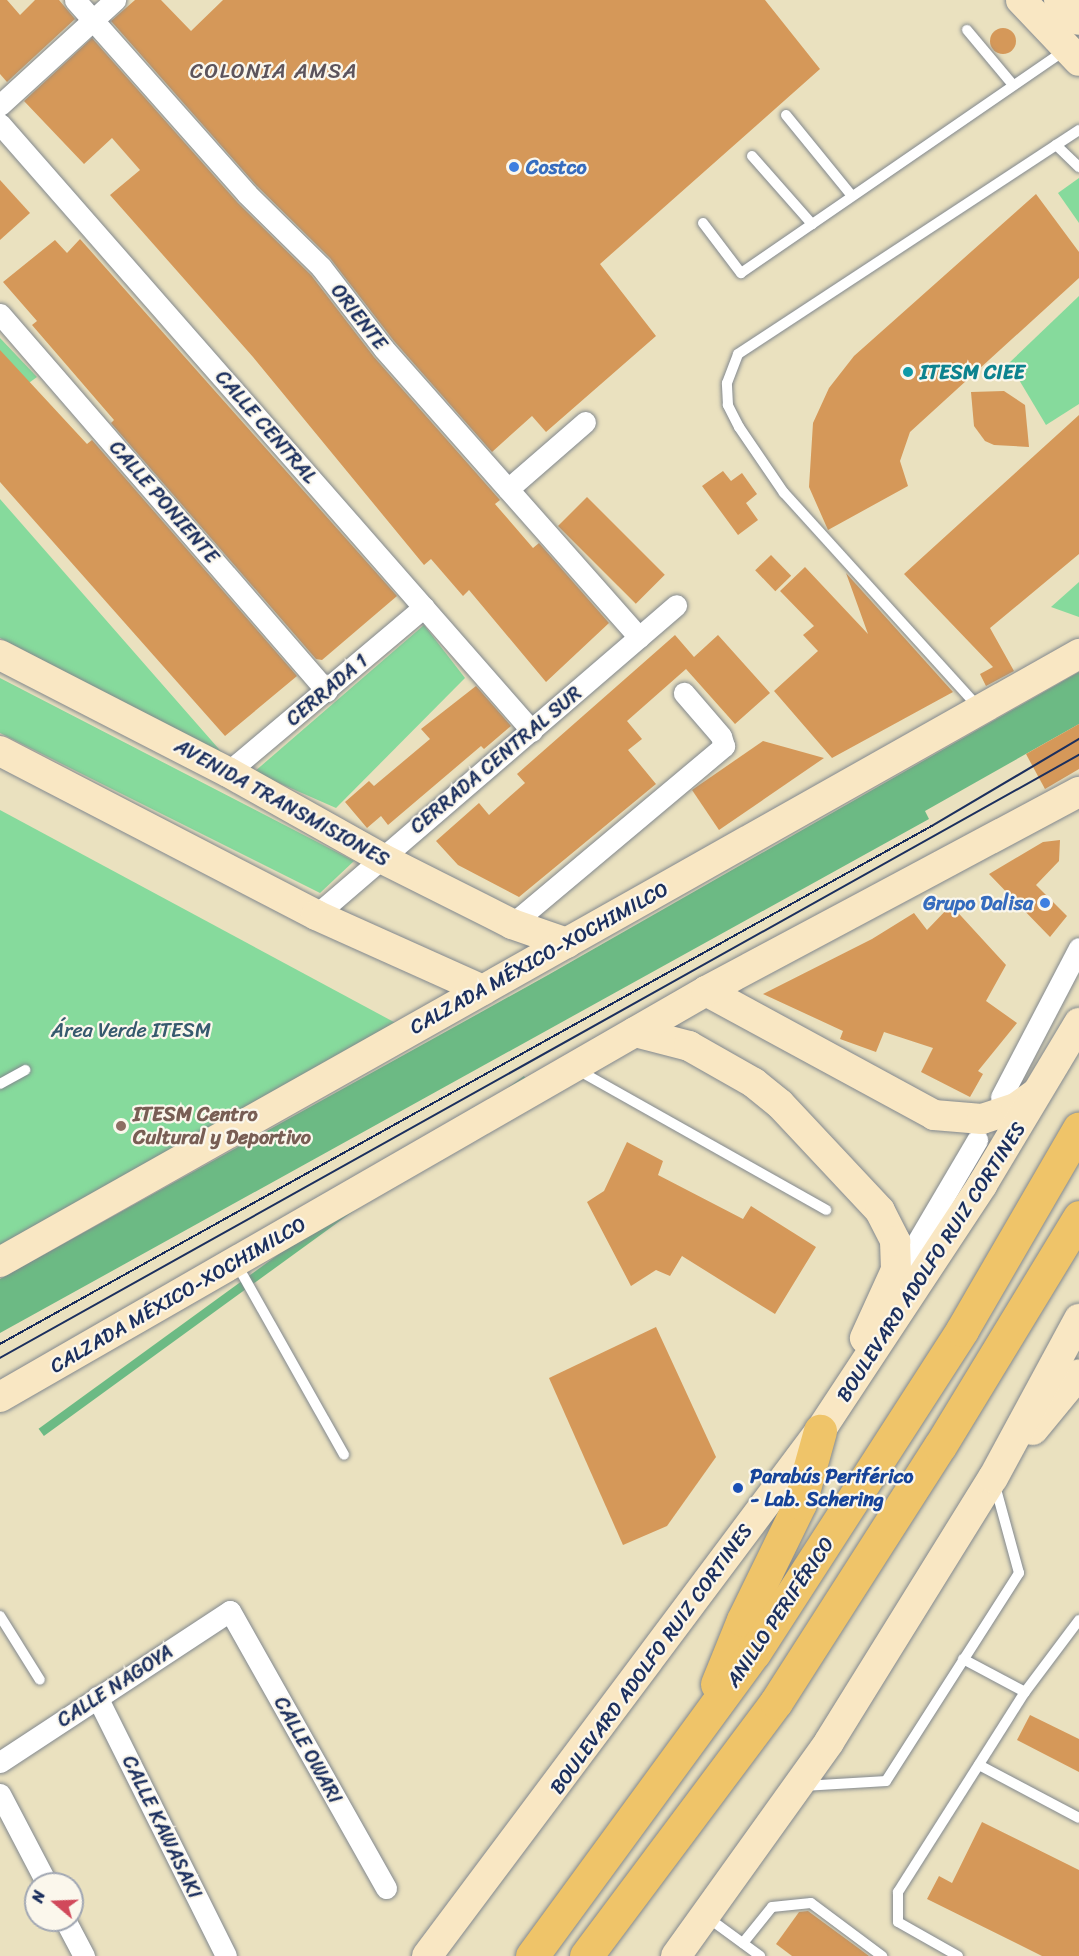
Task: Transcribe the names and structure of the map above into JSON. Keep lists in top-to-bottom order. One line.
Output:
{"streets":{"highway":["ANILLO PERIFÉRICO"],"main road":["AVENIDA TRANSMISIONES","CALZADA MÉXICO-XOCHIMILCO","BOULEVARD ADOLFO RUIZ CORTINES"],"street":["ORIENTE","CALLE CENTRAL","CALLE PONIENTE","CERRADA 1","CERRADA CENTRAL SUR","CALLE NAGOYA","CALLE OWARI","CALLE KAWASAKI"]},"crossings":[["ORIENTE","CERRADA CENTRAL SUR"],["CALLE CENTRAL","CERRADA 1"],["CALLE CENTRAL","CERRADA CENTRAL SUR"],["CALLE PONIENTE","CERRADA 1"],["CERRADA 1","AVENIDA TRANSMISIONES"],["CERRADA CENTRAL SUR","AVENIDA TRANSMISIONES"],["AVENIDA TRANSMISIONES","CALZADA MÉXICO-XOCHIMILCO"],["CALLE NAGOYA","CALLE OWARI"],["CALLE NAGOYA","CALLE KAWASAKI"]],"districts":["COLONIA AMSA"],"parks":["Área Verde ITESM"],"places":["Costco","ITESM CIEE","Grupo Dalisa","ITESM Centro Cultural y Deportivo","Parabús Periférico - Lab. Schering"],"north":"left"}
